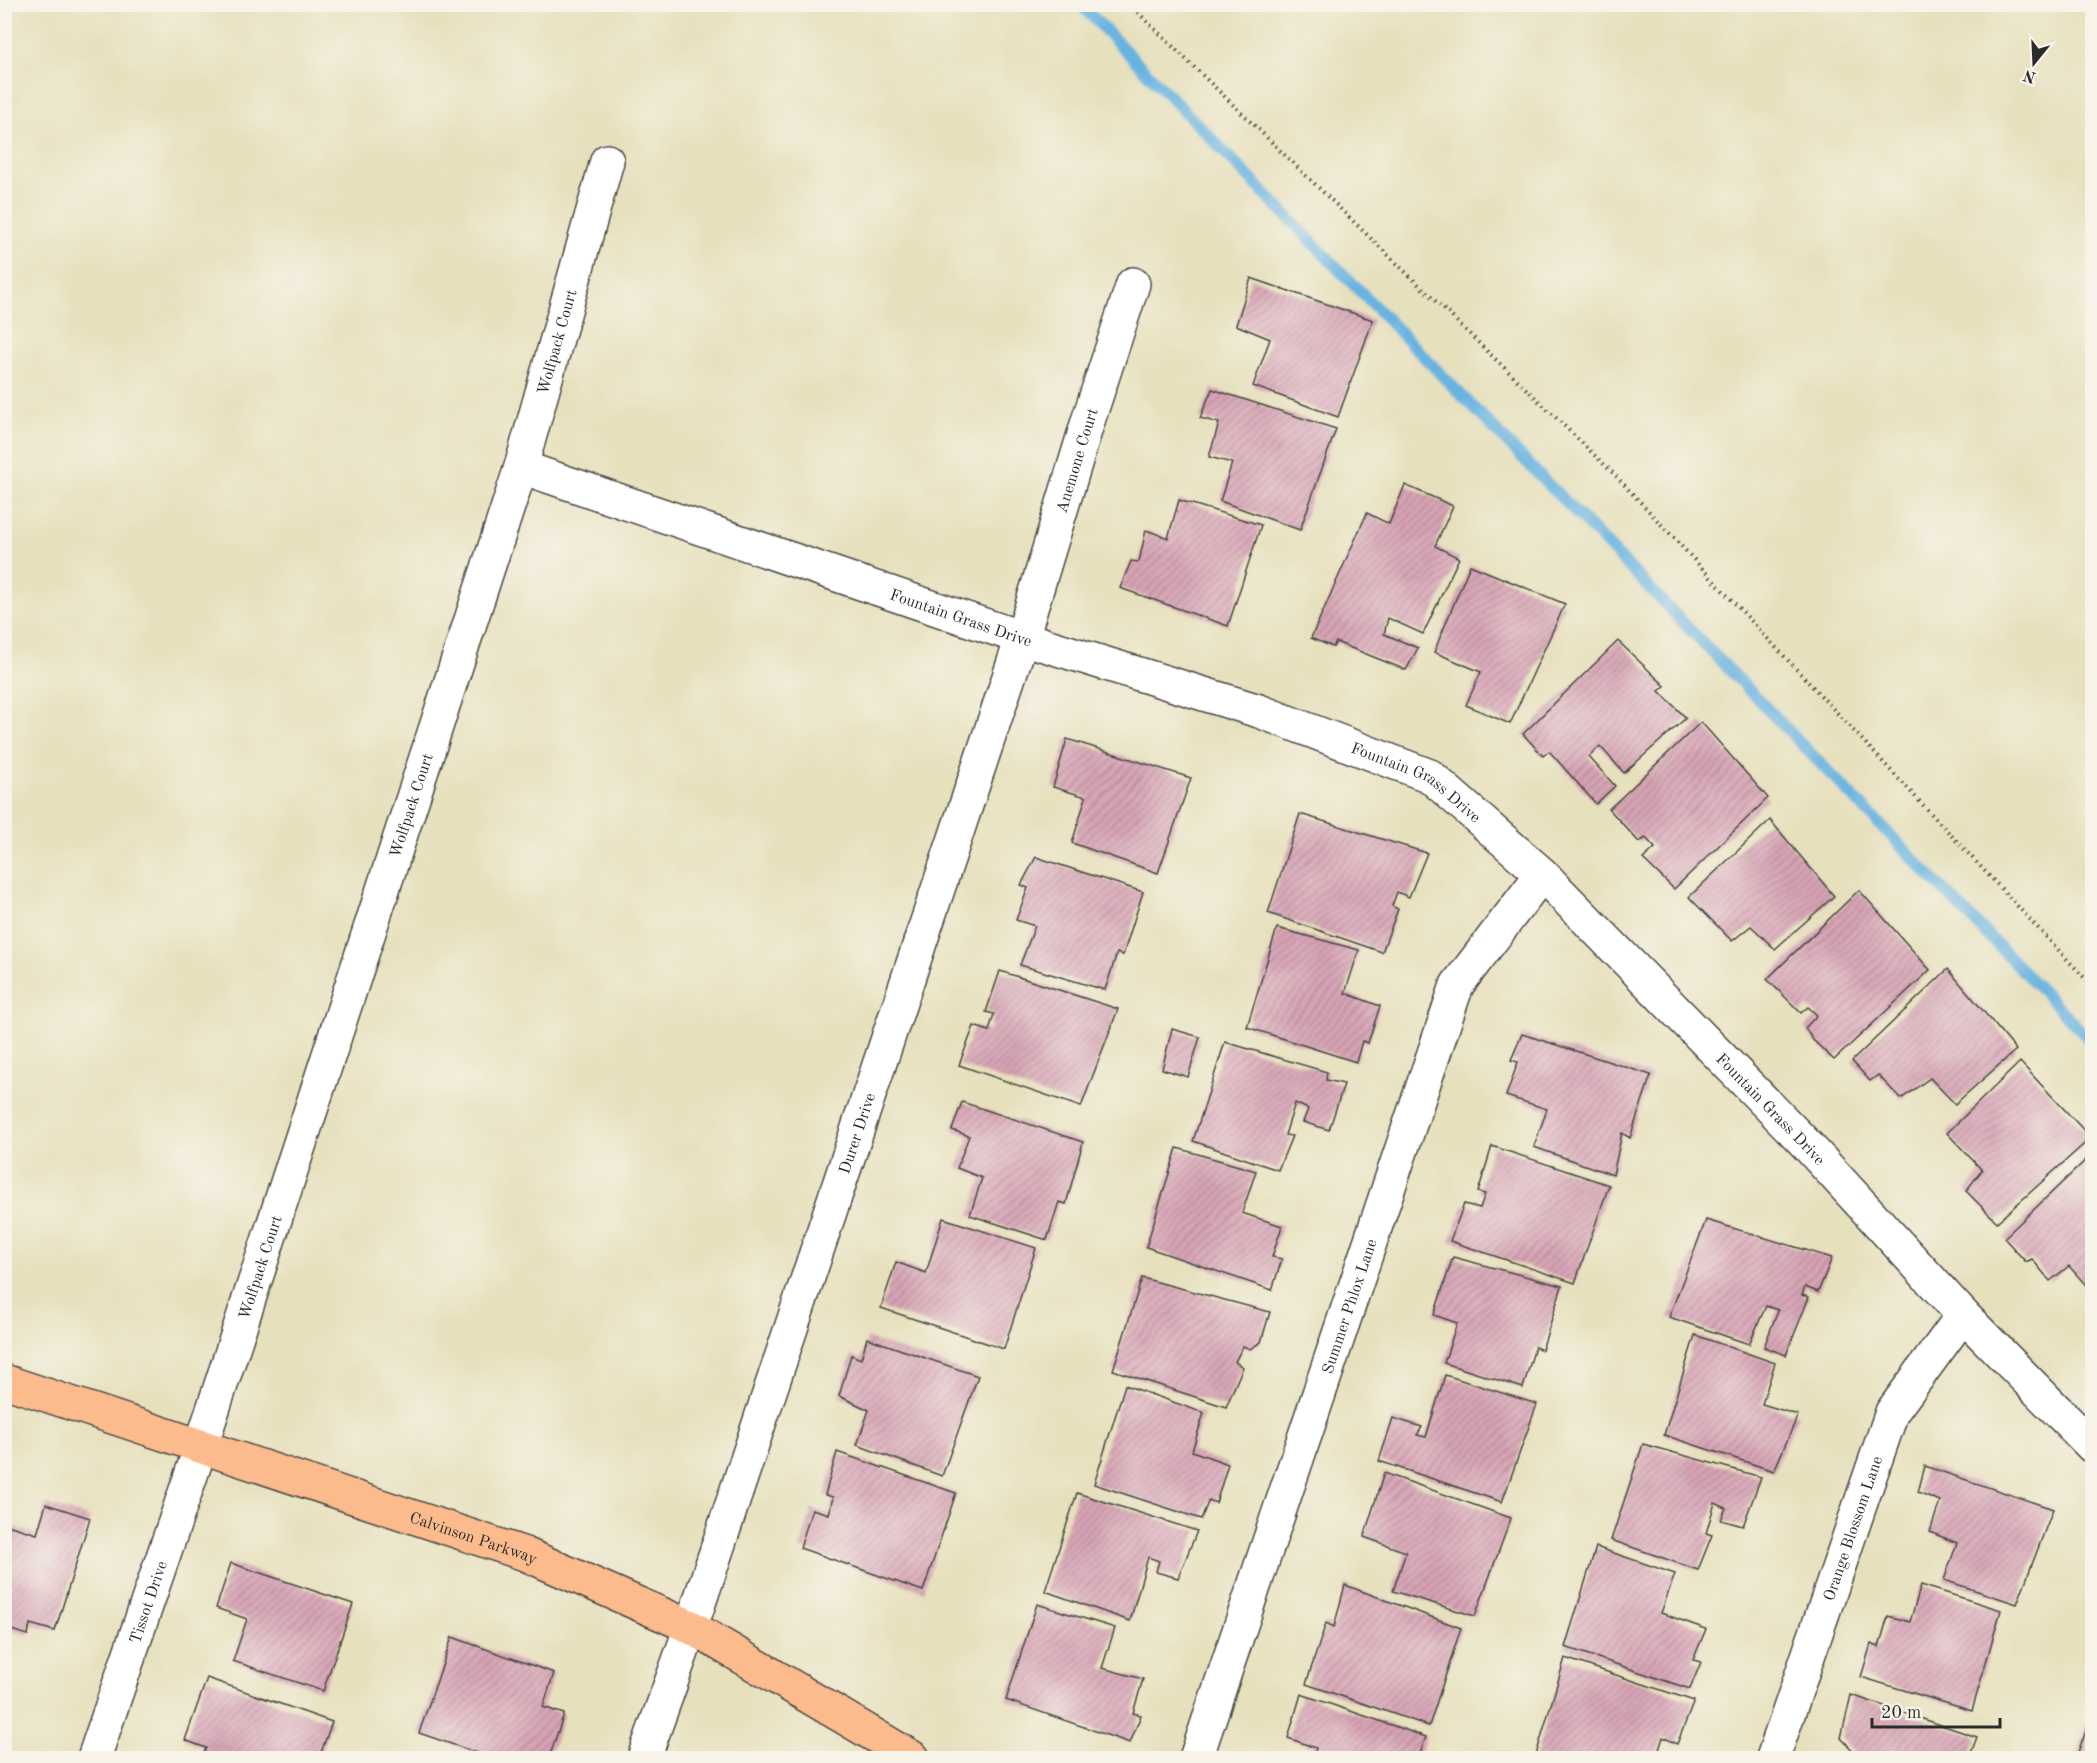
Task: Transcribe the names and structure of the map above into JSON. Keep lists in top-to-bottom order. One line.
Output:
{"streets":{"main road":["Calvinson Parkway"],"street":["Wolfpack Court","Anemone Court","Fountain Grass Drive","Durer Drive","Summer Phlox Lane","Orange Blossom Lane","Tissot Drive"]},"crossings":[["Wolfpack Court","Fountain Grass Drive"],["Wolfpack Court","Calvinson Parkway"],["Wolfpack Court","Tissot Drive"],["Anemone Court","Fountain Grass Drive"],["Anemone Court","Durer Drive"],["Fountain Grass Drive","Durer Drive"],["Fountain Grass Drive","Summer Phlox Lane"],["Fountain Grass Drive","Orange Blossom Lane"],["Durer Drive","Calvinson Parkway"],["Calvinson Parkway","Tissot Drive"]],"scale_bar":"20 m","north":"bottom"}
